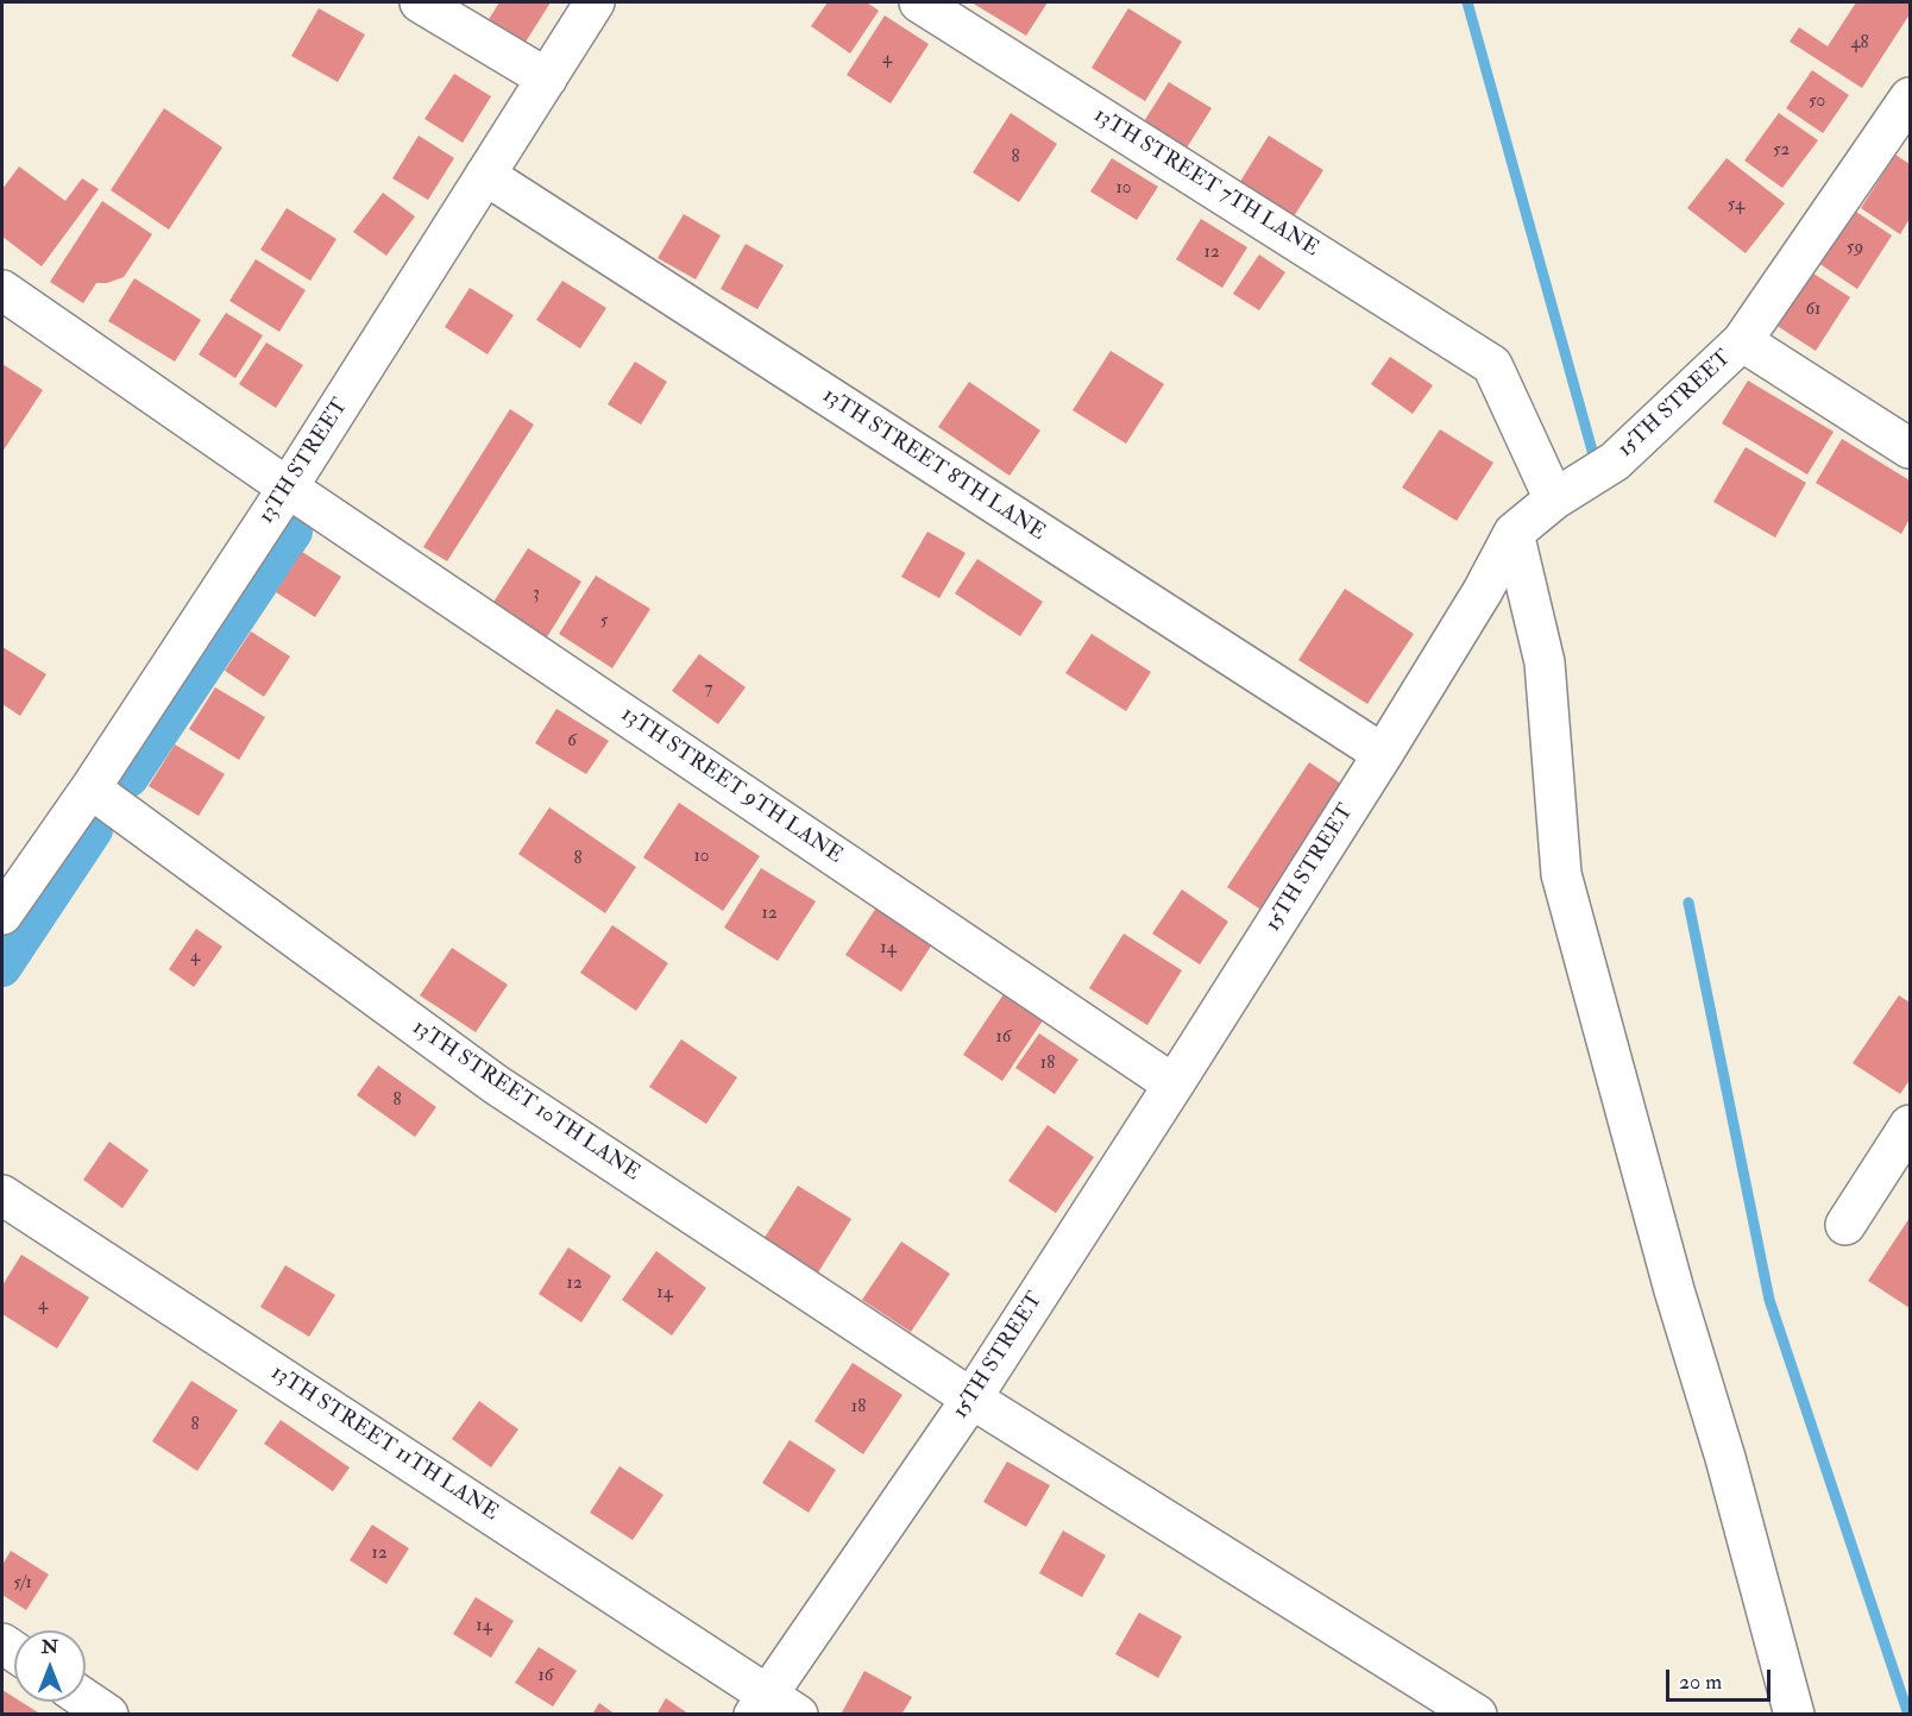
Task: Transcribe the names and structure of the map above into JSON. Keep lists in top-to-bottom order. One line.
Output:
{"streets":{"street":["13TH STREET 7TH LANE","15TH STREET","13TH STREET","13TH STREET 8TH LANE","13TH STREET 9TH LANE","13TH STREET 10TH LANE","13TH STREET 11TH LANE"]},"crossings":[["13TH STREET 7TH LANE","15TH STREET"],["15TH STREET","13TH STREET 8TH LANE"],["15TH STREET","13TH STREET 9TH LANE"],["15TH STREET","13TH STREET 10TH LANE"],["15TH STREET","13TH STREET 11TH LANE"],["13TH STREET","13TH STREET 8TH LANE"],["13TH STREET","13TH STREET 9TH LANE"],["13TH STREET","13TH STREET 10TH LANE"]],"house_numbers":["48","4","50","52","8","10","54","59","12","61","3","5","7","6","10","8","12","14","4","16","18","8","12","14","4","18","8","12","5/1","14","16"],"scale_bar":"20 m","north":"top"}
